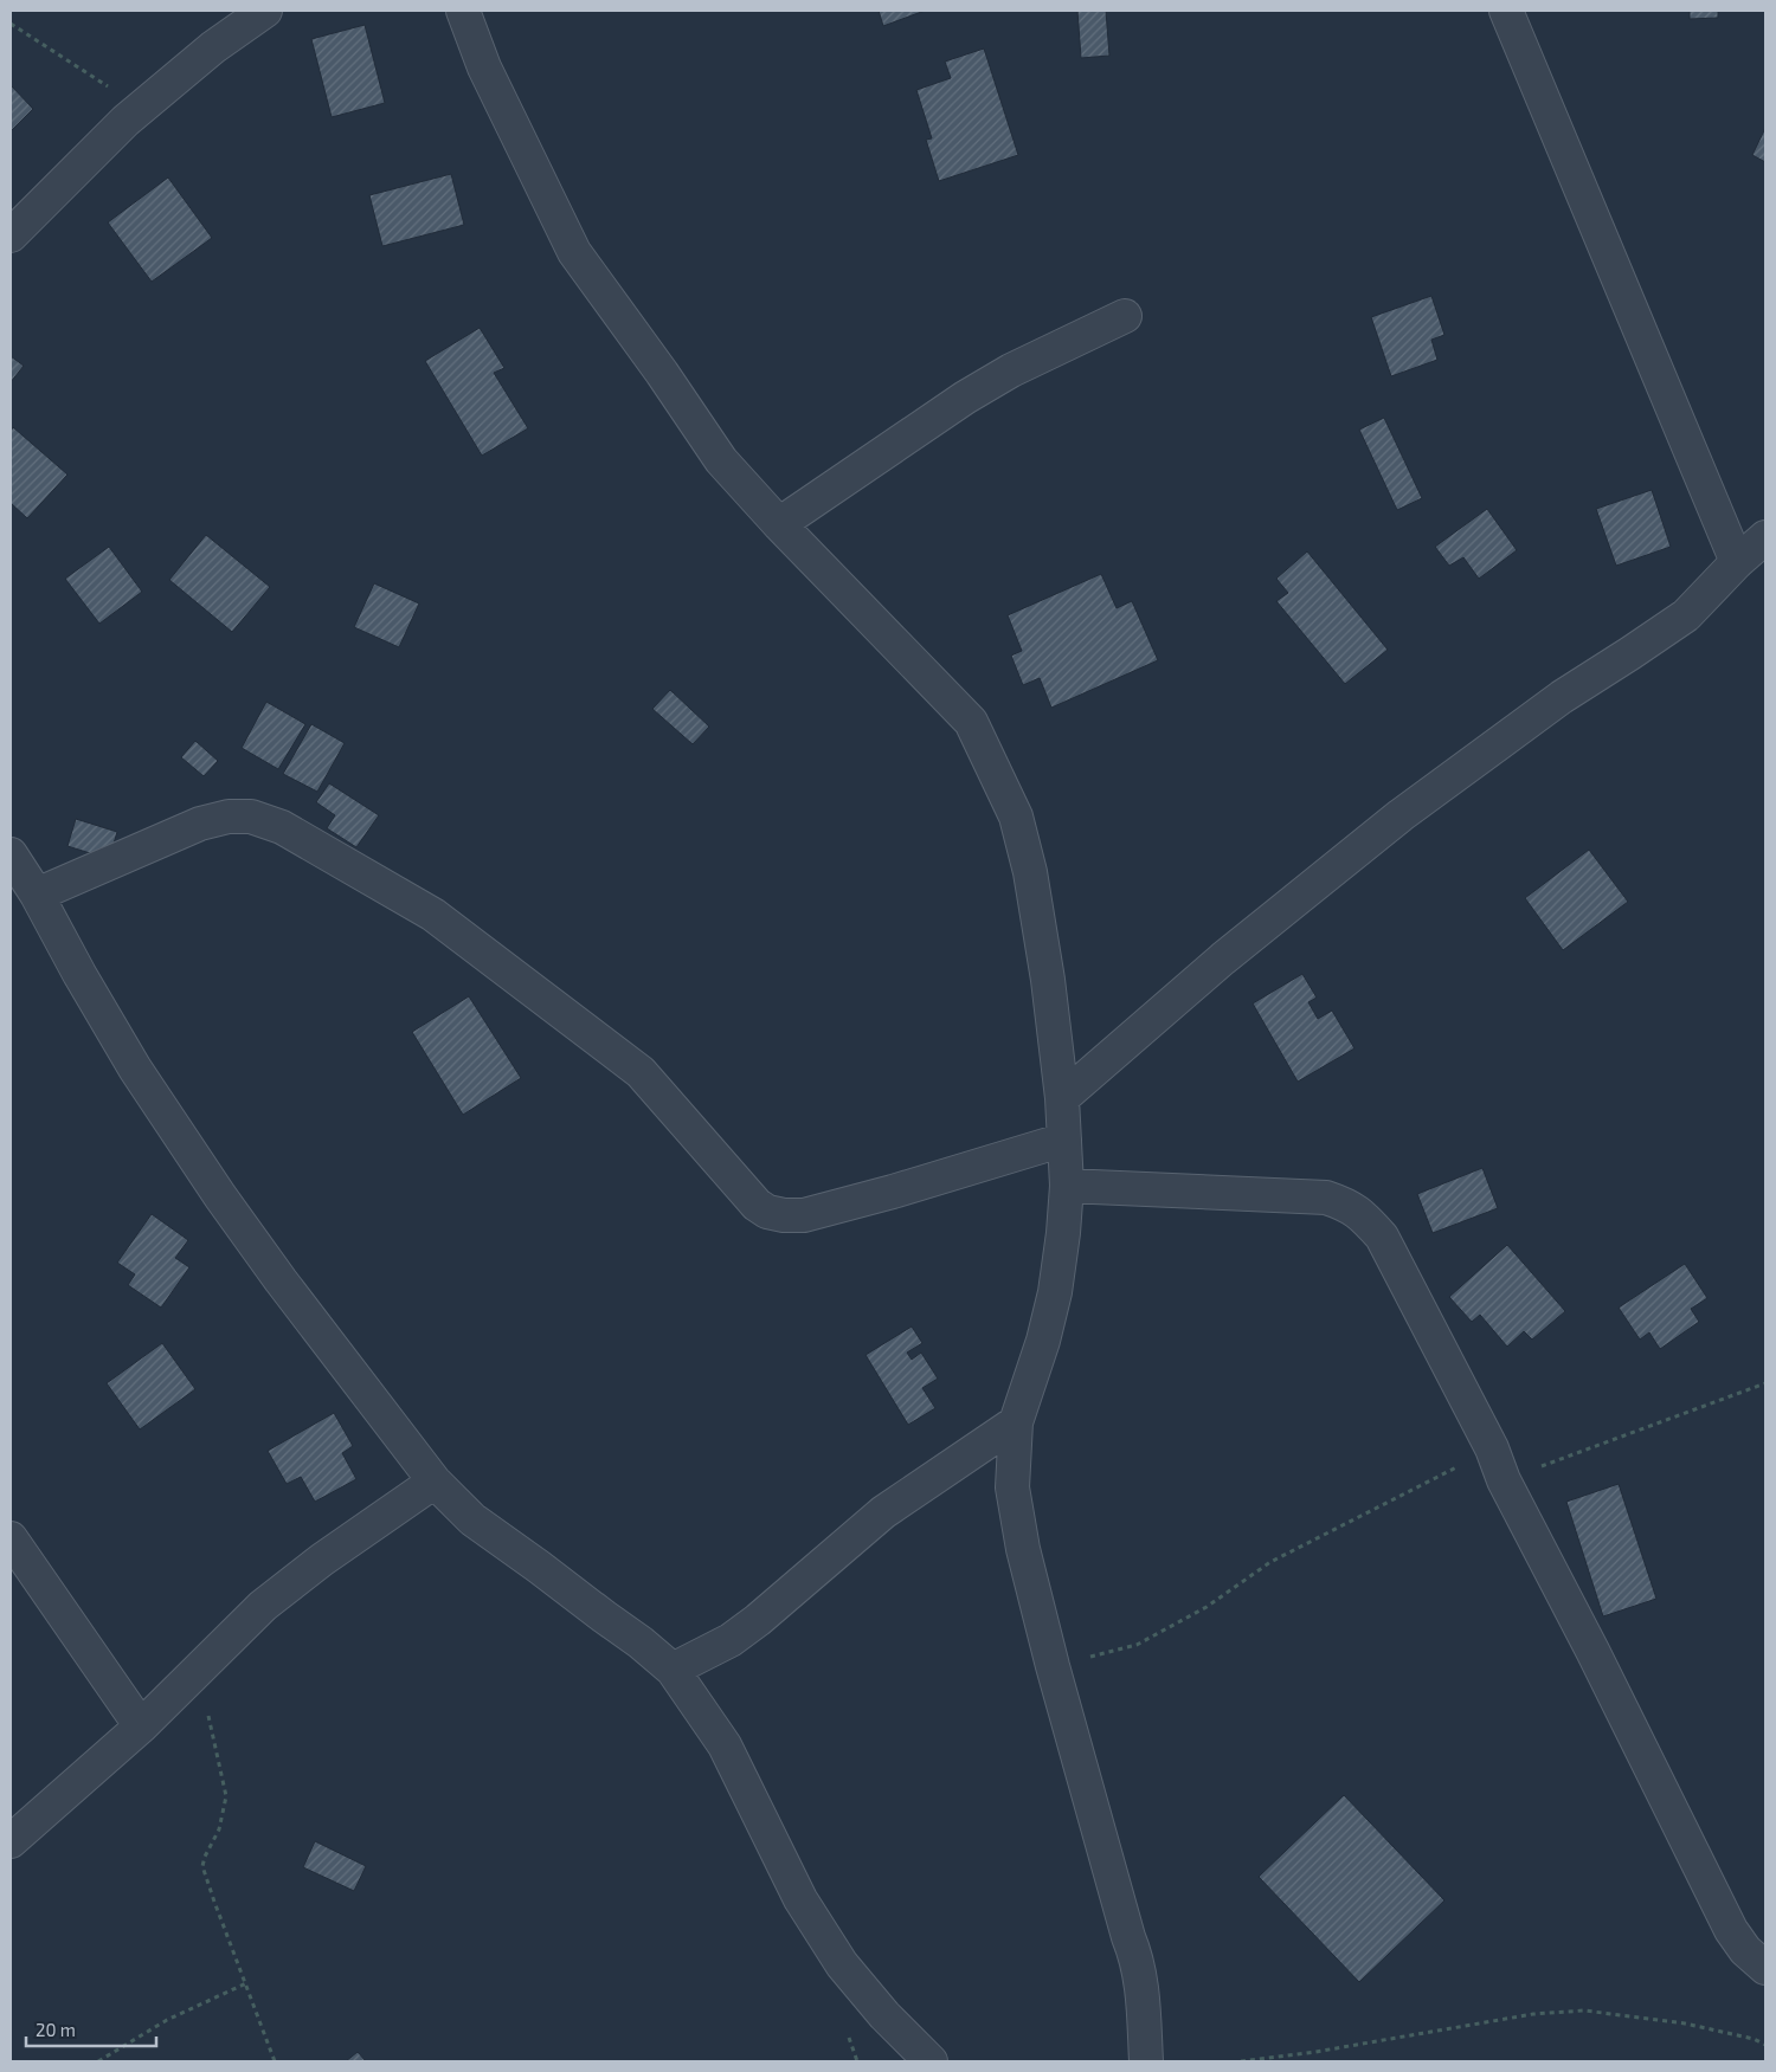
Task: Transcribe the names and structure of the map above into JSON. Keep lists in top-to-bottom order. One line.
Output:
{"scale_bar":"20 m"}
